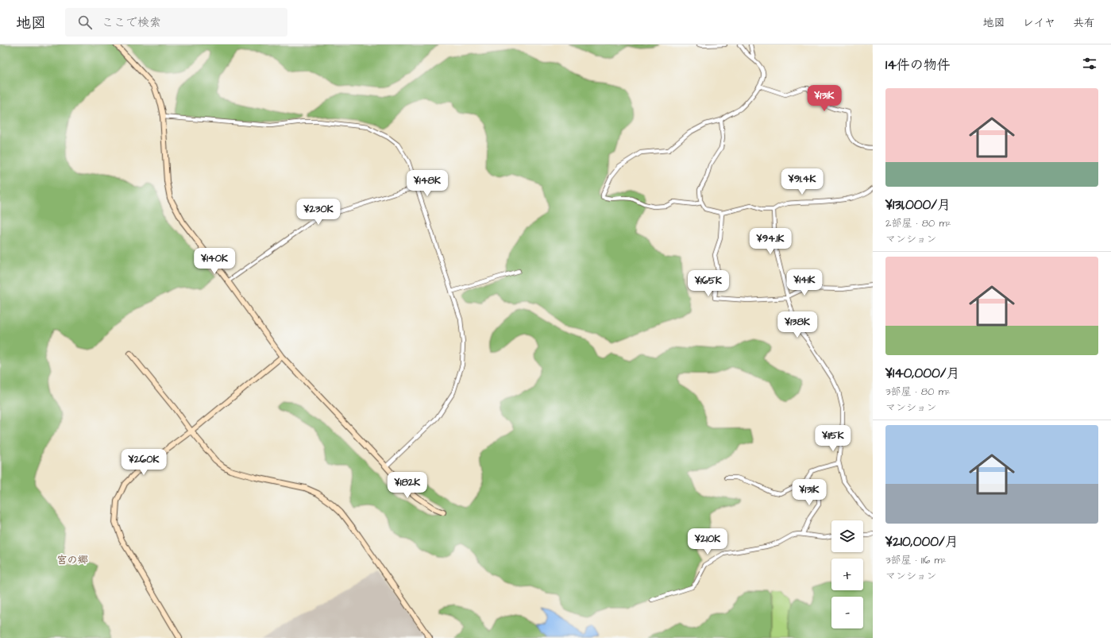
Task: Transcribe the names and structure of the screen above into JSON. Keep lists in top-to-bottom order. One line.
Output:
{"districts":["宮の郷"],"page":{"header":"地図","search":"ここで検索","nav":["地図","レイヤ","共有"],"heading":"14件の物件","list":[{"name":"¥131,000/月","note":"2部屋 · 80 m² · マンション"},{"name":"¥140,000/月","note":"3部屋 · 80 m² · マンション"},{"name":"¥210,000/月","note":"3部屋 · 116 m² · マンション"}],"price":["¥131K","¥91.4K","¥148K","¥230K","¥94.1K","¥140K","¥141K","¥165K","¥138K","¥115K","¥260K","¥182K","¥131K","¥210K"],"map_buttons":["+","−"]}}
